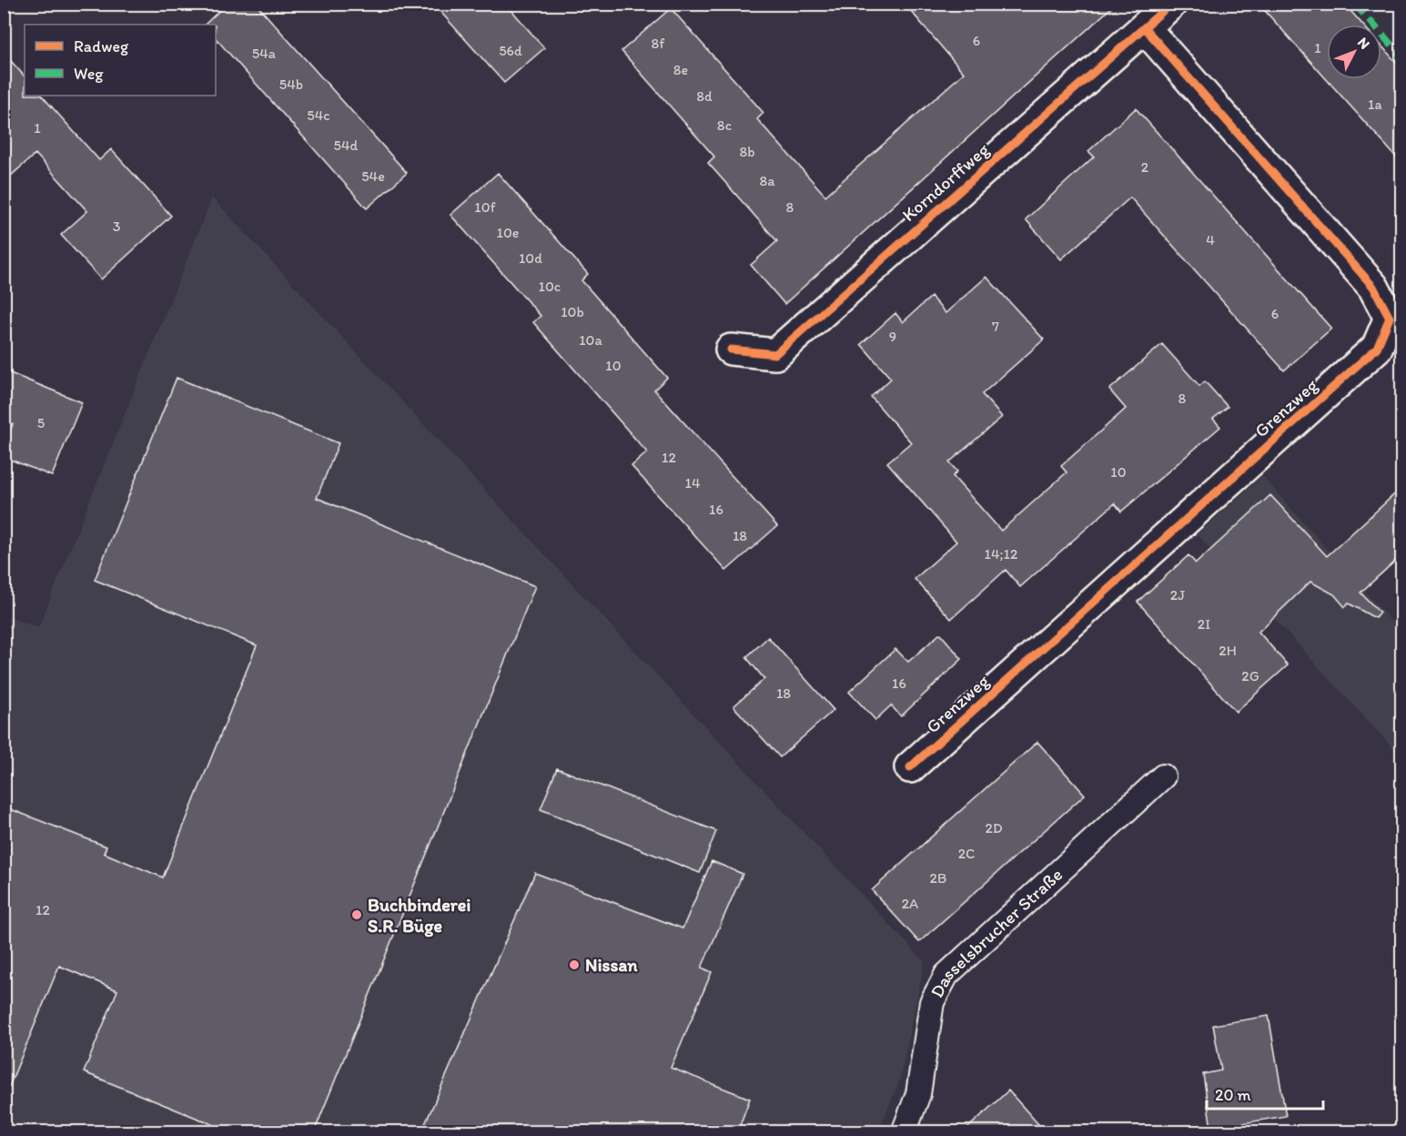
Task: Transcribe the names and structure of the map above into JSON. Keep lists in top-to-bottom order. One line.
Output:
{"streets":{"street":["Korndorffweg","Grenzweg"],"lane":["Dasselsbrucher Straße"]},"crossings":[["Korndorffweg","Grenzweg"]],"places":["Buchbinderei S.R. Büge","Nissan"],"house_numbers":["6","8f","1","56d","54a","8e","54b","8d","1a","54c","8c","1","54d","8b","2","54e","8a","10f","8","3","10e","4","10d","10c","10b","6","7","9","10a","10","8","5","12","10","14","16","18","14;12","2J","2I","2H","2G","16","18","2D","2C","2B","2A","12"],"legend":["Radweg","Weg"],"scale_bar":"20 m","north":"top right"}
